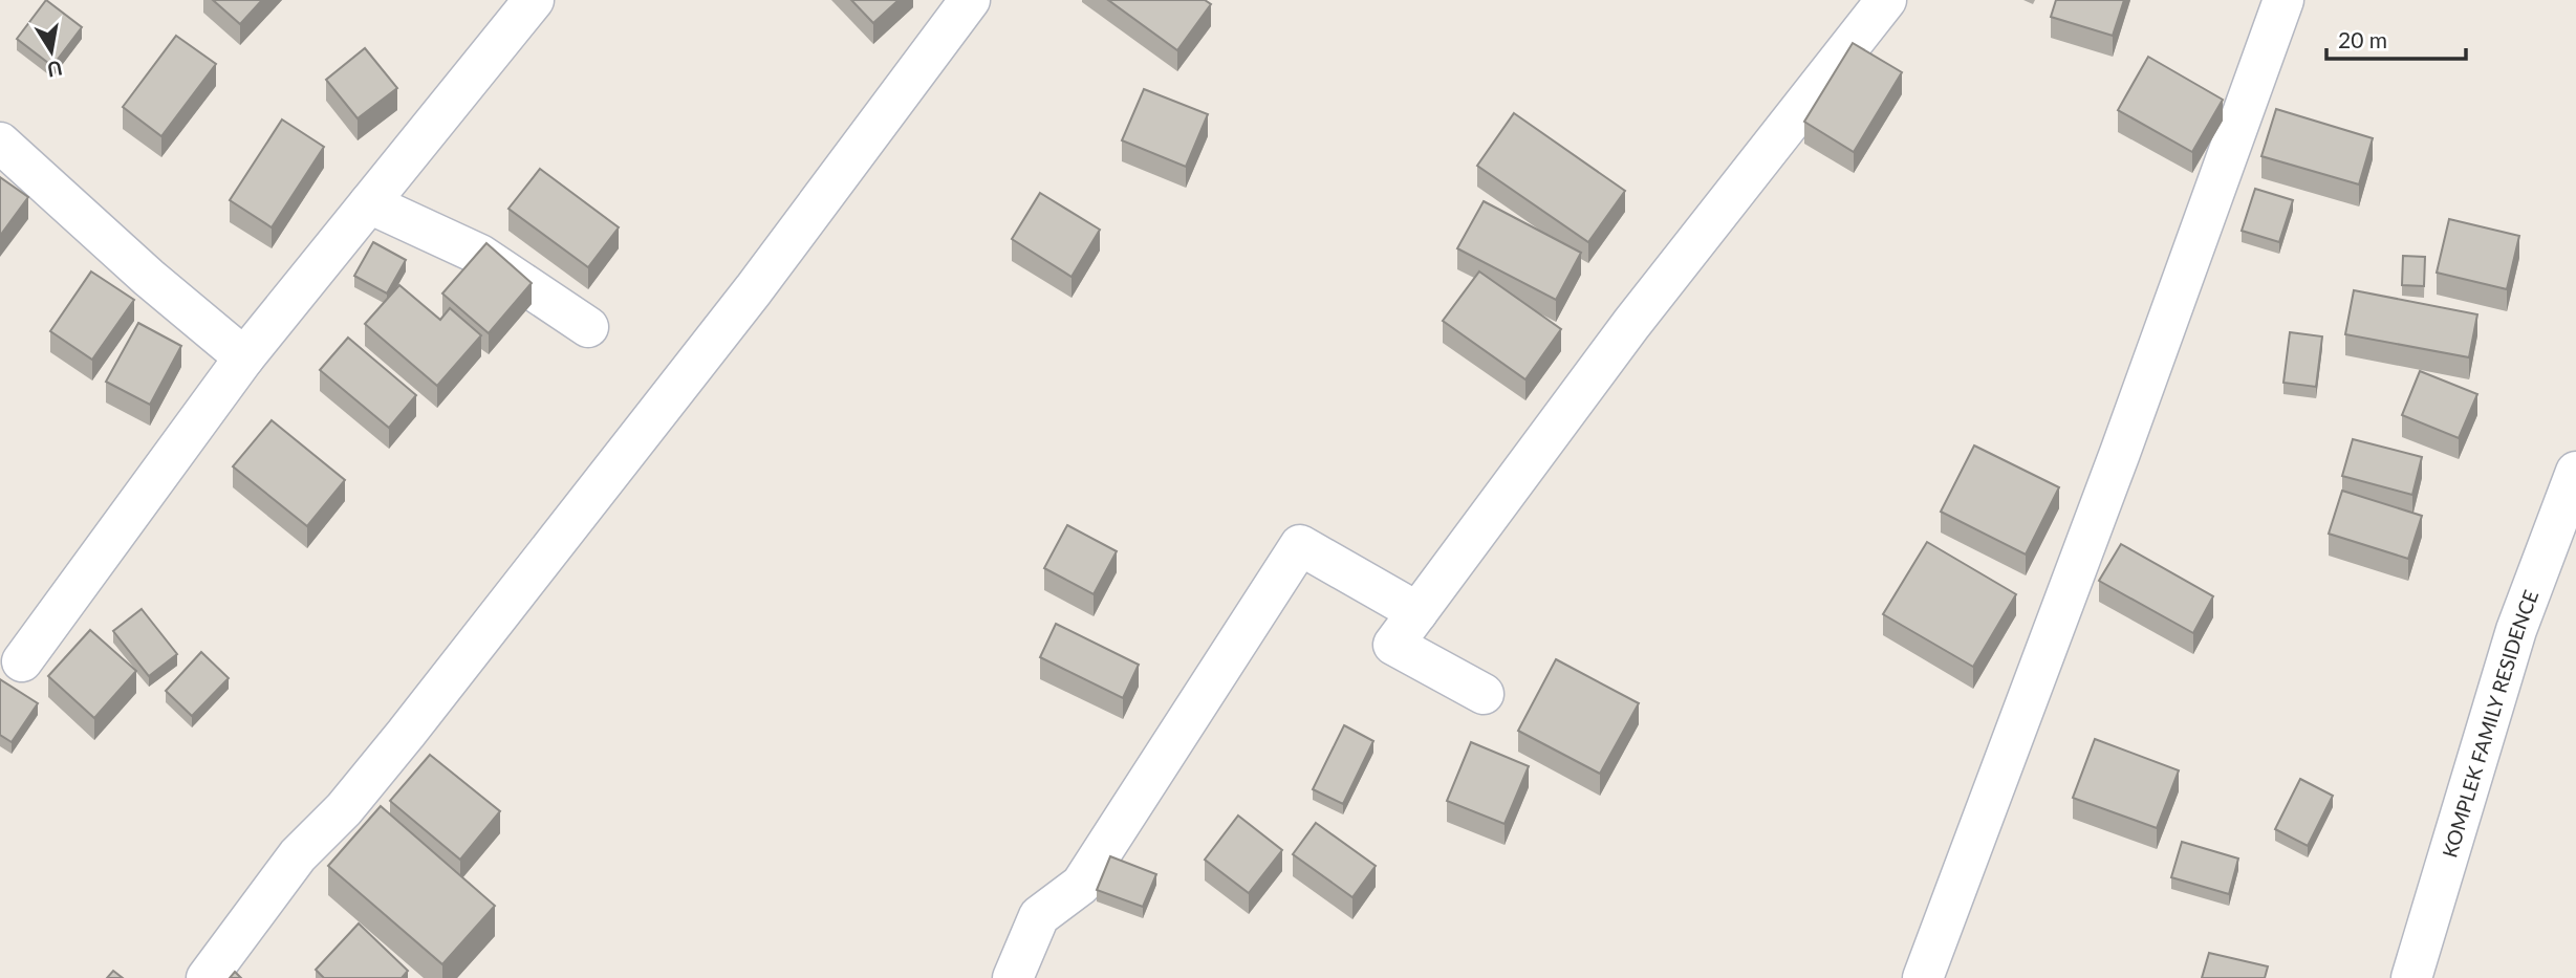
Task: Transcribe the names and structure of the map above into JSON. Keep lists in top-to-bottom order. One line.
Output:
{"streets":{"street":["KOMPLEK FAMILY RESIDENCE"]},"scale_bar":"20 m","north":"bottom"}
